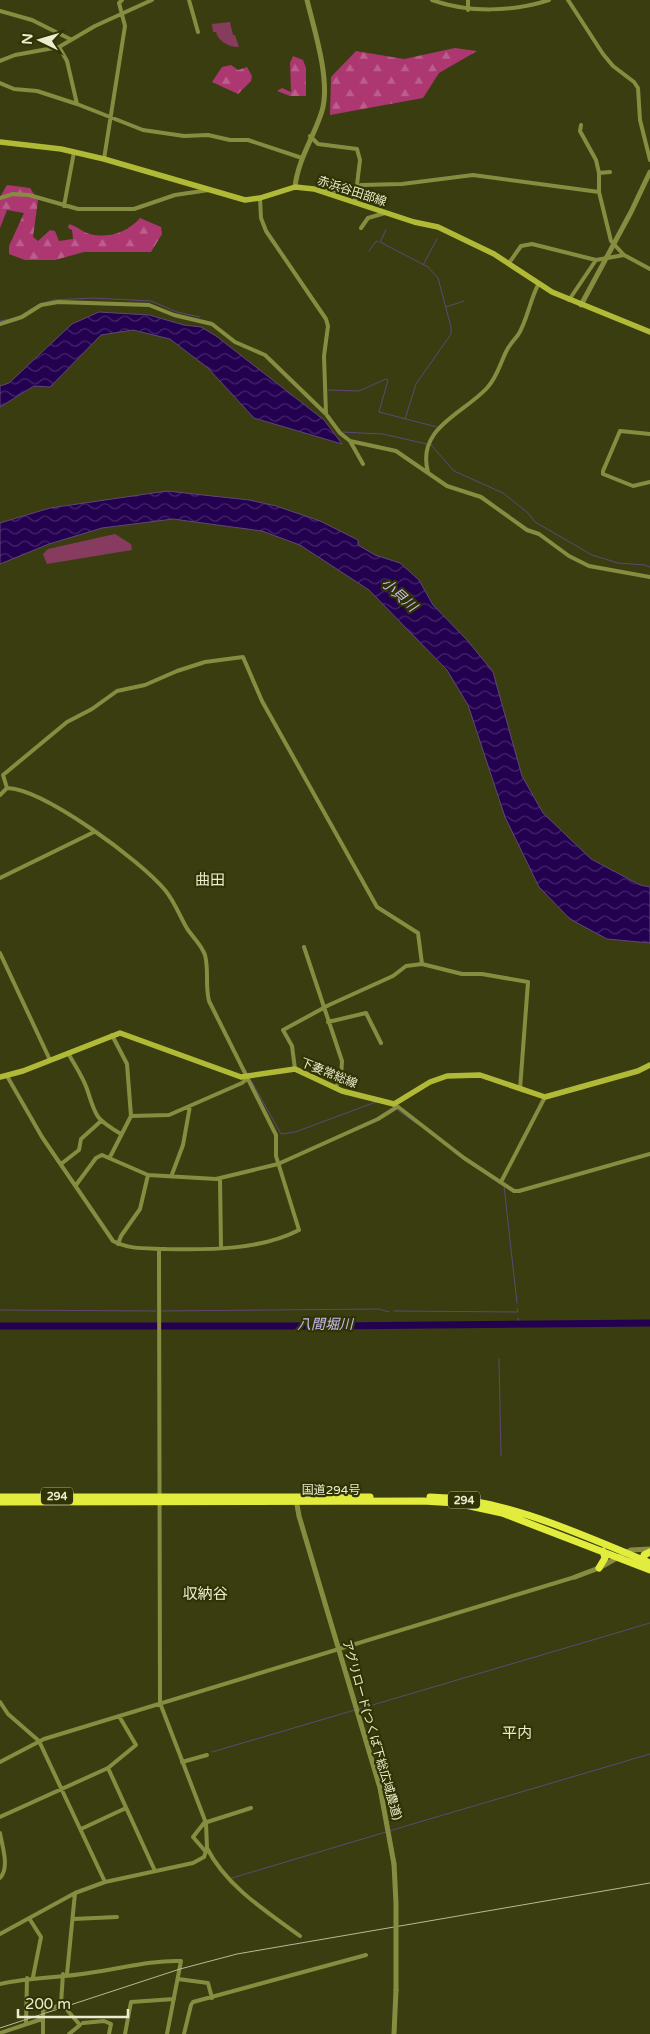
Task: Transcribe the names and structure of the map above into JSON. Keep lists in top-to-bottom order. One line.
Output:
{"streets":{"highway":["国道294号","294"],"main road":["赤浜谷田部線","下妻常総線"],"street":["アグリロード(つくば下総広域農道)"]},"crossings":[["国道294号","アグリロード(つくば下総広域農道)"]],"districts":["曲田","収納谷","平内"],"water":["小貝川","八間堀川"],"scale_bar":"200 m","north":"left"}
